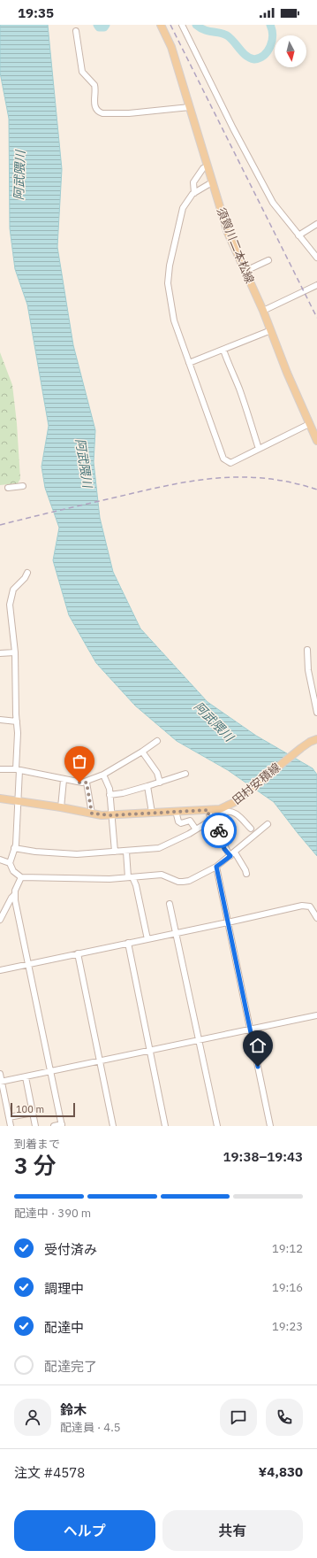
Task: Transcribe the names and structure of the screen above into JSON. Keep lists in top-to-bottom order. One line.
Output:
{"streets":{"main road":["須賀川二本松線","田村安積線"]},"water":["阿武隈川"],"scale_bar":"100 m","north":"bottom","page":{"status":"19:35","scale":"100 m","heading":["3 分","到着まで","19:38–19:43"],"panel":["鈴木","配達員 · 4.5","注文 #4578","¥4,830"],"bar":"配達中 · 390 m","list":[["受付済み","19:12"],["調理中","19:16"],["配達中","19:23"],"配達完了"],"buttons":["ヘルプ","共有"]}}
